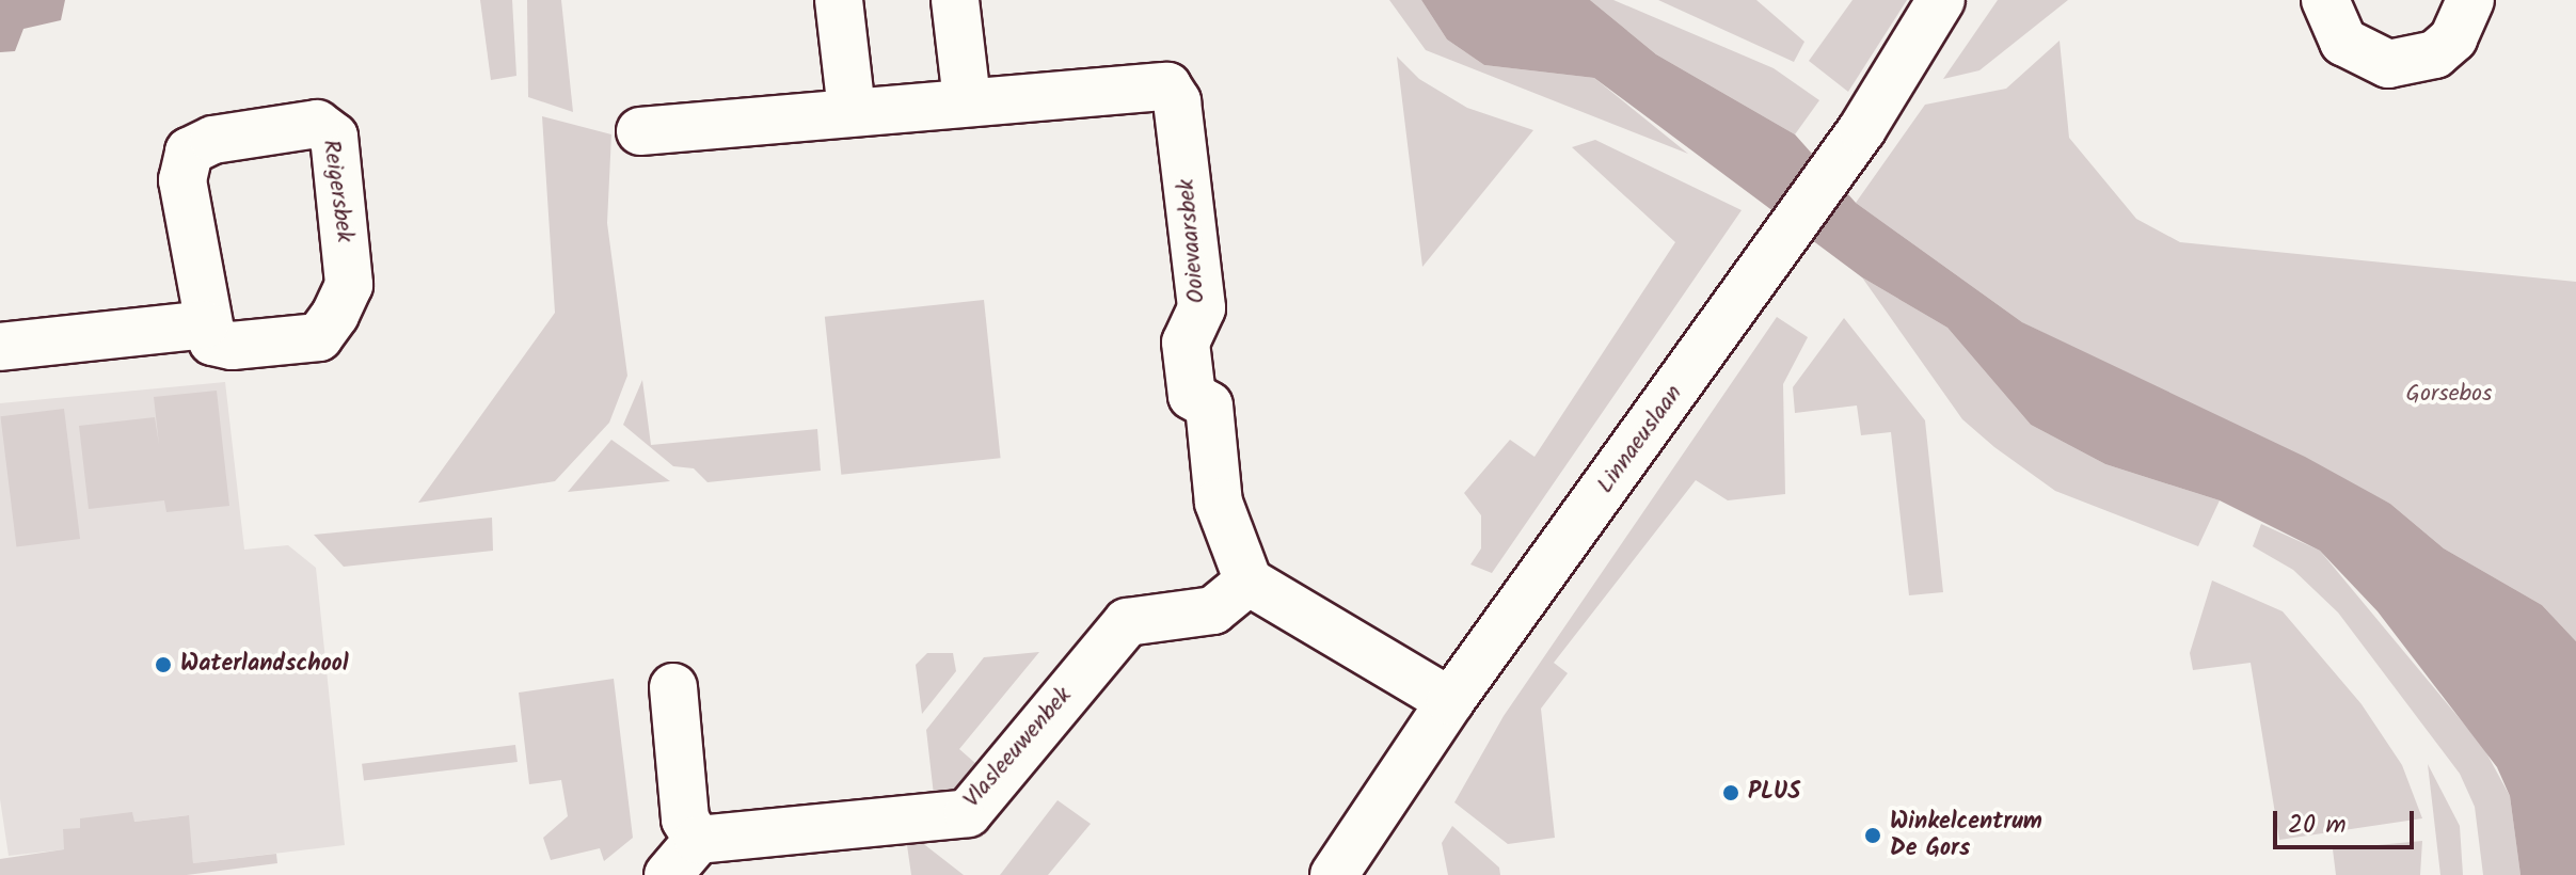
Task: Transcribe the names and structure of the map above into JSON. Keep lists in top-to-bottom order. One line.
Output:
{"streets":{"street":["Reigersbek","Ooievaarsbek","Linnaeuslaan","Vlasleeuwenbek"]},"crossings":[["Ooievaarsbek","Vlasleeuwenbek"]],"parks":["Gorsebos"],"places":["Waterlandschool","PLUS","Winkelcentrum De Gors"],"scale_bar":"20 m"}
